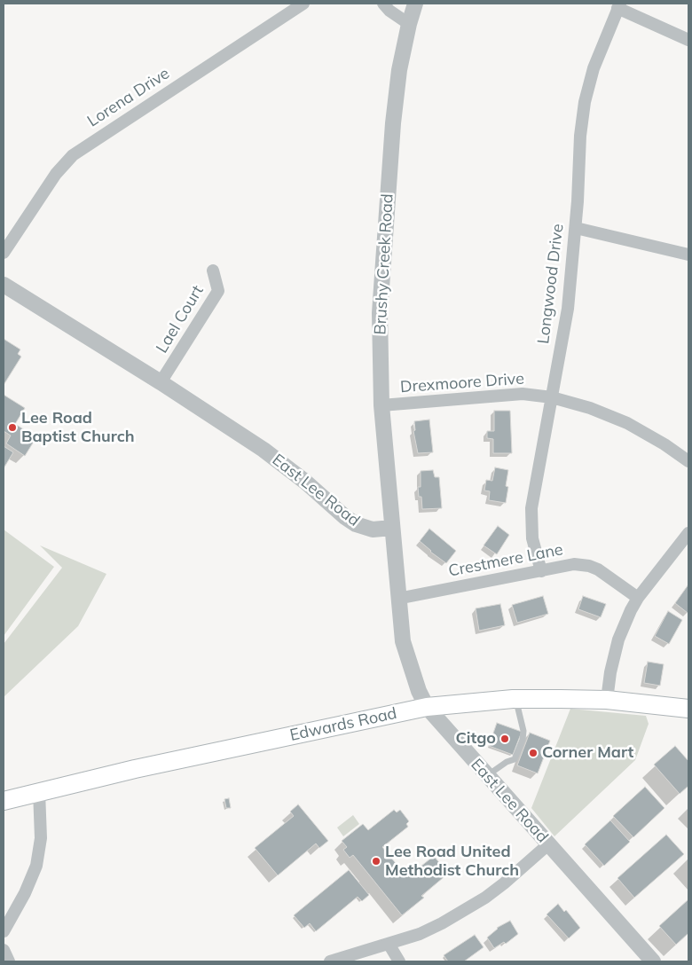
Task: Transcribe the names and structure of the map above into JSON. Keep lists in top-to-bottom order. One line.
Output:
{"streets":{"main road":["Edwards Road"],"street":["Lorena Drive","Brushy Creek Road","Longwood Drive","Lael Court","Drexmoore Drive","East Lee Road","Crestmere Lane"]},"crossings":[["Brushy Creek Road","Drexmoore Drive"],["Brushy Creek Road","East Lee Road"],["Longwood Drive","Drexmoore Drive"],["Longwood Drive","Crestmere Lane"],["Lael Court","East Lee Road"],["East Lee Road","Crestmere Lane"],["East Lee Road","Edwards Road"]],"places":["Lee Road Baptist Church","Citgo","Corner Mart","Lee Road United Methodist Church"]}
